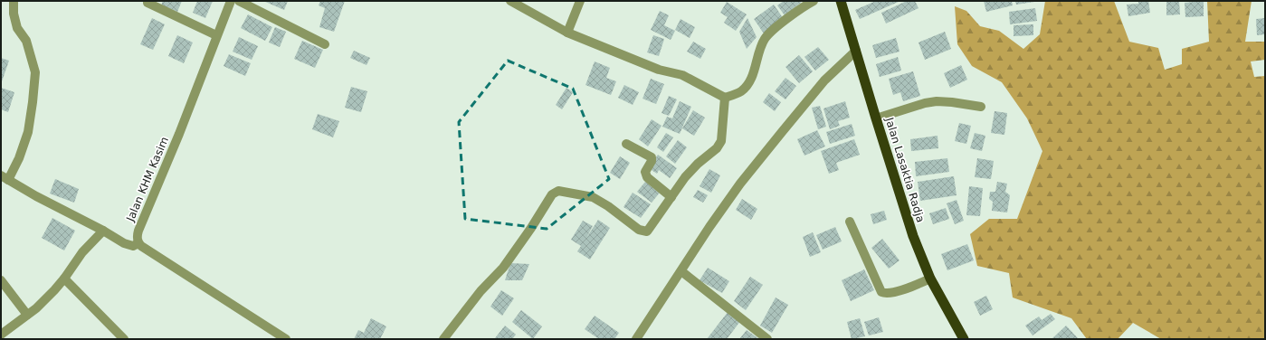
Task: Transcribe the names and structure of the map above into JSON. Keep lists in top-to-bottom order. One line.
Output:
{"streets":{"highway":["Jalan Lasaktia Radja"],"street":["Jalan KHM Kasim"]}}
